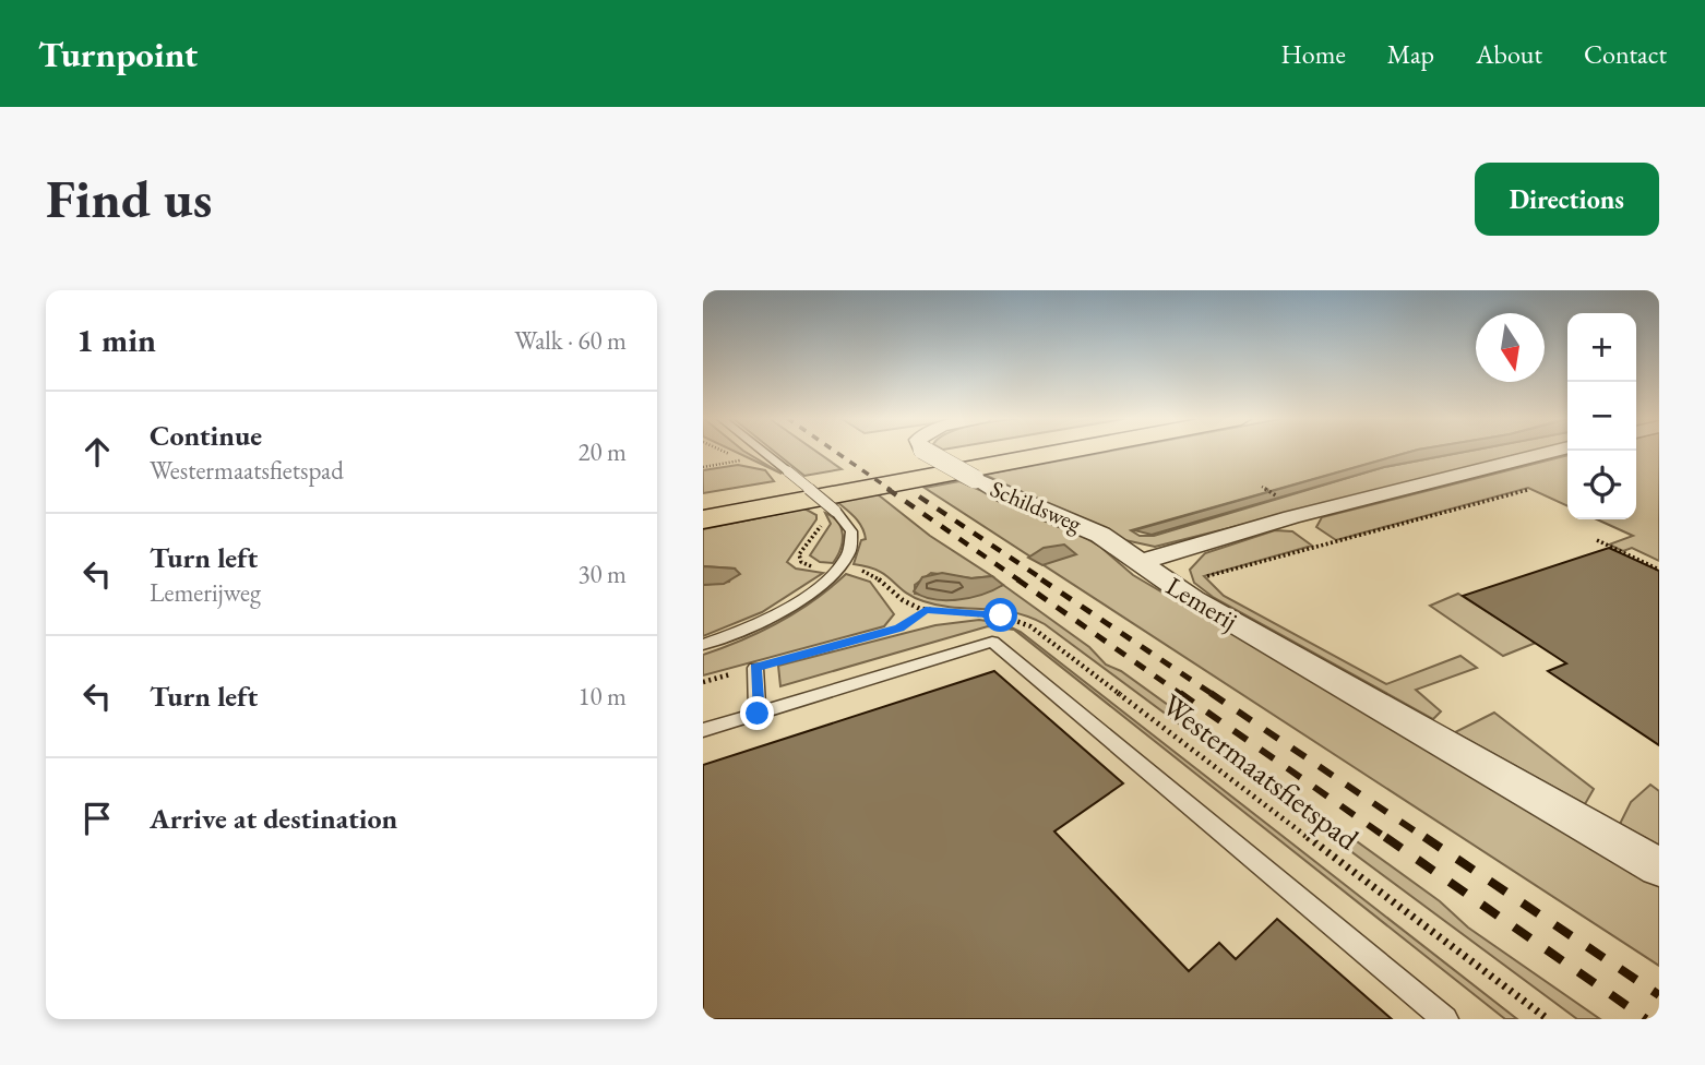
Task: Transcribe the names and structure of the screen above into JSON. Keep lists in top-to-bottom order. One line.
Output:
{"streets":{"street":["Schildsweg","Lemerij"],"path":["Westermaatsfietspad"]},"crossings":[["Schildsweg","Lemerij"]],"north":"bottom","page":{"header":"Turnpoint","nav":["Home","Map","About","Contact"],"buttons":"Directions","title":"Find us","heading":["1 min","Walk · 60 m"],"map_buttons":["+","−"],"list":[["Continue","Westermaatsfietspad","20 m"],["Turn left","Lemerijweg","30 m"],["Turn left","10 m"],"Arrive at destination"]}}
